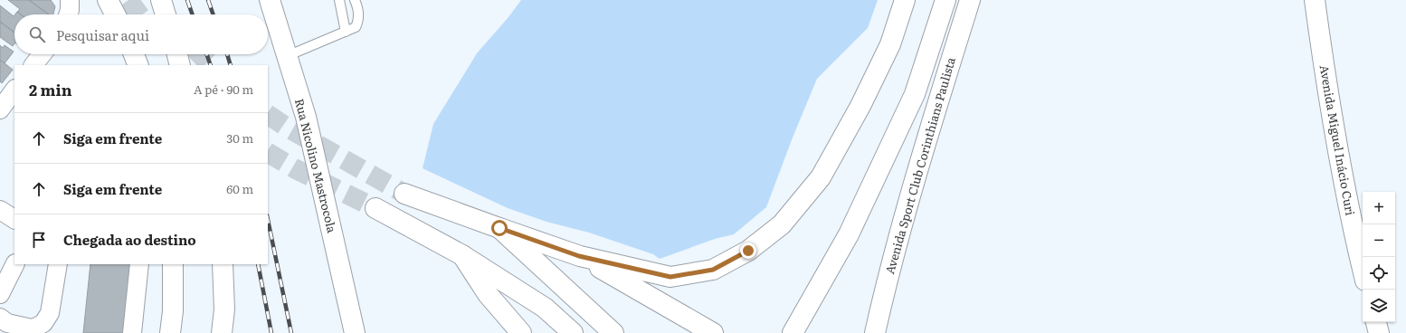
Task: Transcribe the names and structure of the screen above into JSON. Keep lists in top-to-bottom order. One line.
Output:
{"streets":{"main road":["Avenida Miguel Inácio Curi","Rua Nicolino Mastrocola","Avenida Sport Club Corinthians Paulista"]},"page":{"search":"Pesquisar aqui","heading":["2 min","A pé · 90 m"],"list":[["Siga em frente","30 m"],["Siga em frente","60 m"],"Chegada ao destino"],"map_buttons":["+","−"]}}
